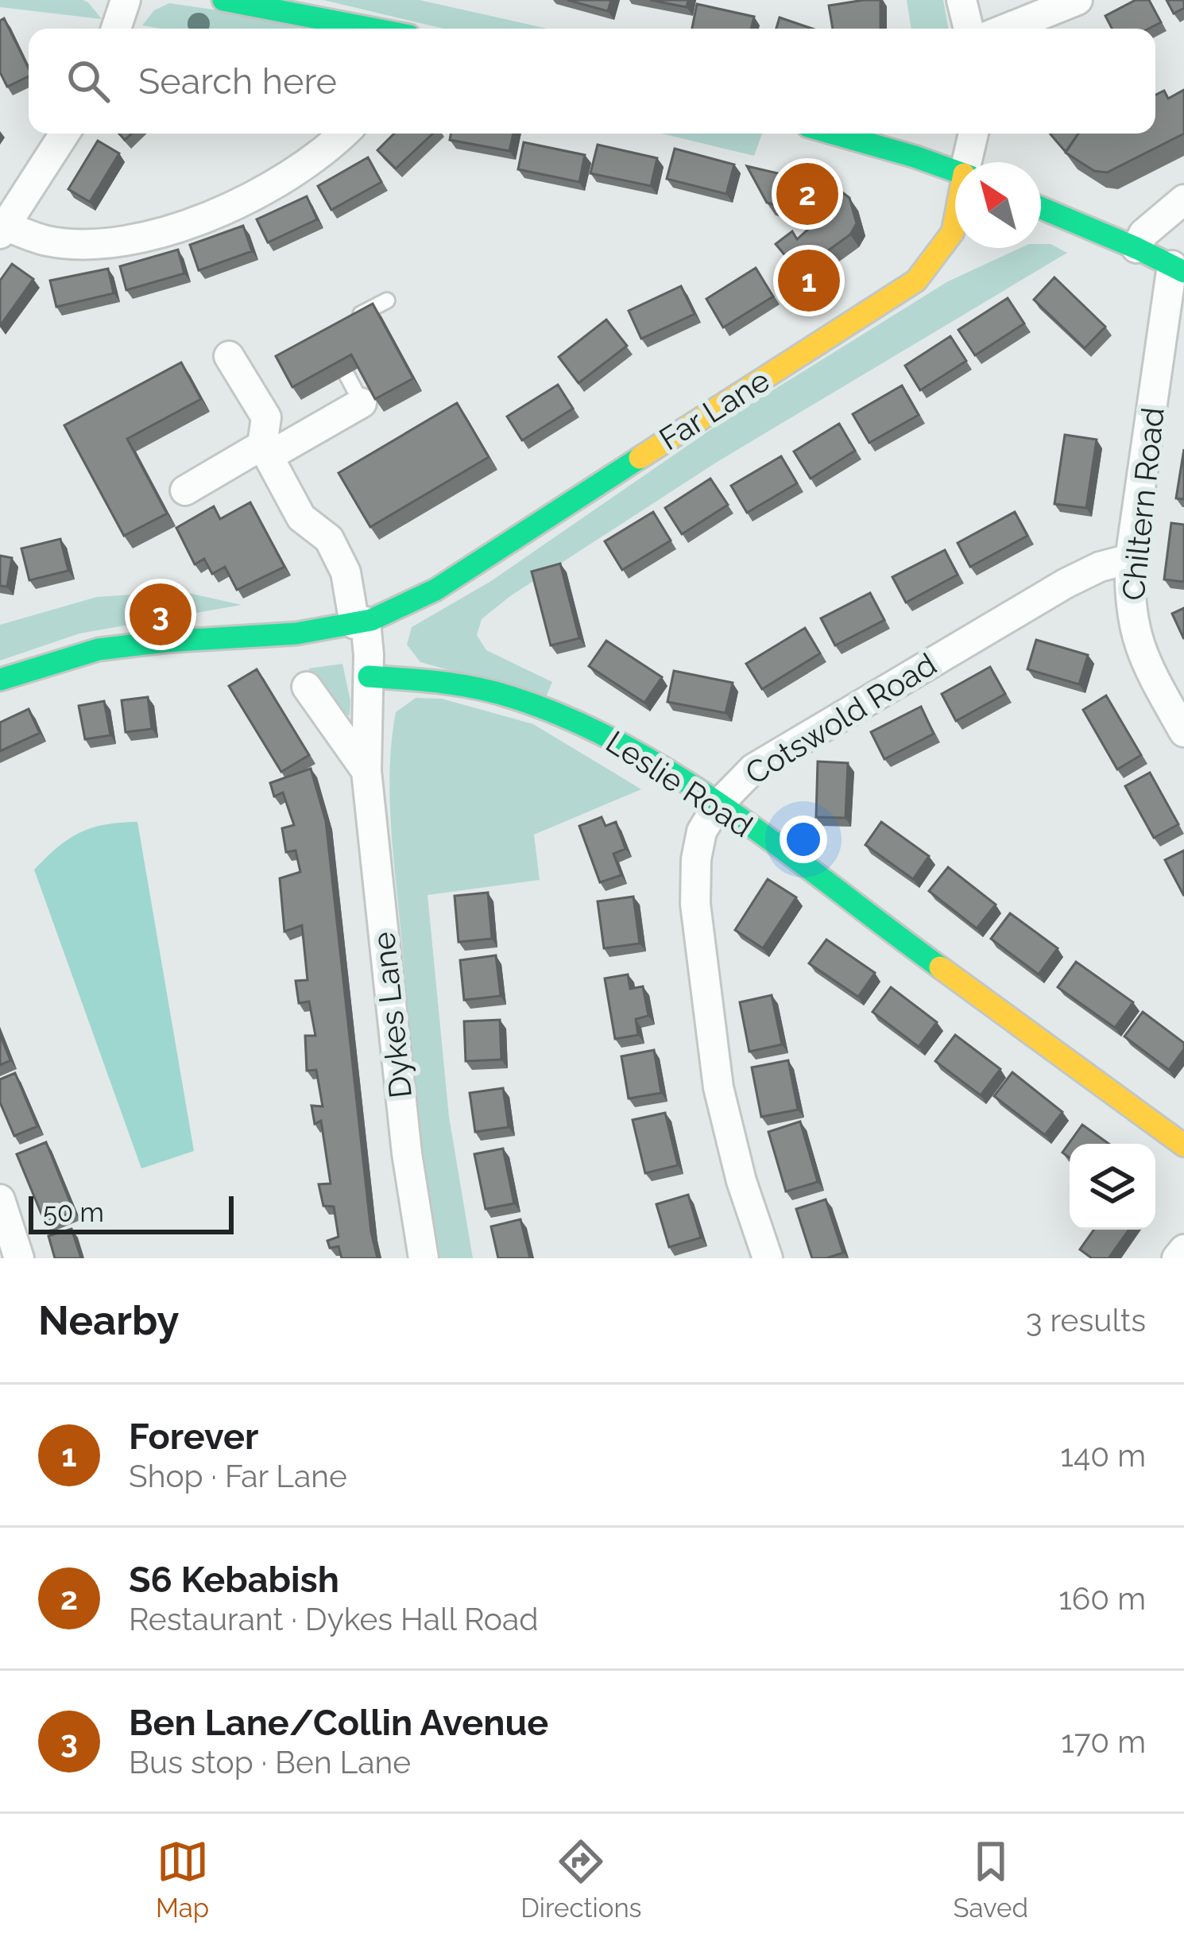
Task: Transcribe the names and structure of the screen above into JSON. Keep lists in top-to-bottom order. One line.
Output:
{"streets":{"street":["Far Lane","Chiltern Road","Cotswold Road","Leslie Road","Dykes Lane"]},"crossings":[["Far Lane","Dykes Lane"],["Chiltern Road","Cotswold Road"],["Cotswold Road","Leslie Road"],["Leslie Road","Dykes Lane"]],"scale_bar":"50 m","north":"top left","page":{"search":"Search here","pins":["2","1","3"],"scale":"50 m","heading":["Nearby","3 results"],"list":[{"mark":"1","name":"Forever","note":"Shop · Far Lane","value":"140 m"},{"mark":"2","name":"S6 Kebabish","note":"Restaurant · Dykes Hall Road","value":"160 m"},{"mark":"3","name":"Ben Lane/Collin Avenue","note":"Bus stop · Ben Lane","value":"170 m"}],"nav":["Map","Directions","Saved"]}}
